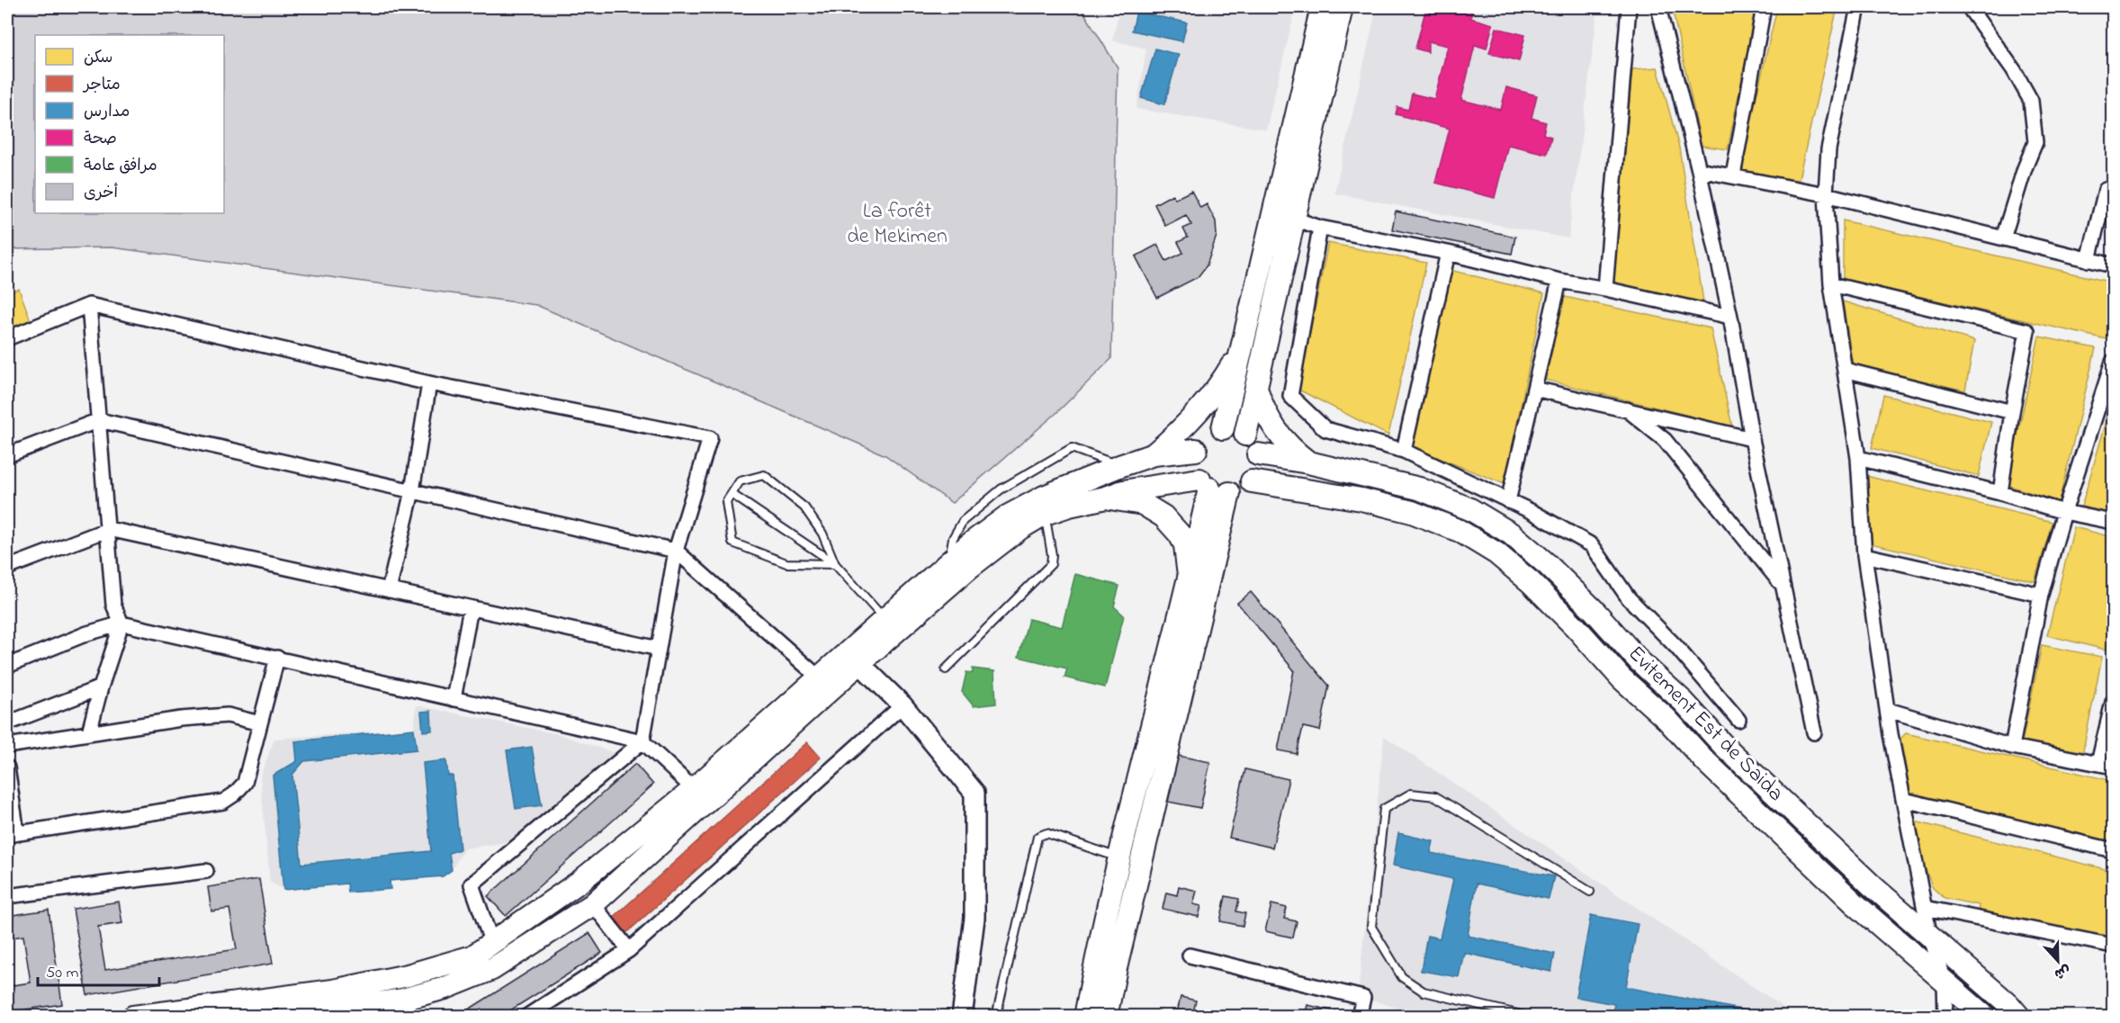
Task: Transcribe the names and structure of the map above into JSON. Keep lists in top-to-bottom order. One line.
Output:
{"streets":{"main road":["Evitement Est de Saida"]},"parks":["La forêt de Mekimen"],"legend":["سكن","متاجر","مدارس","صحة","مرافق عامة","أخرى"],"scale_bar":"50 m","north":"bottom"}
